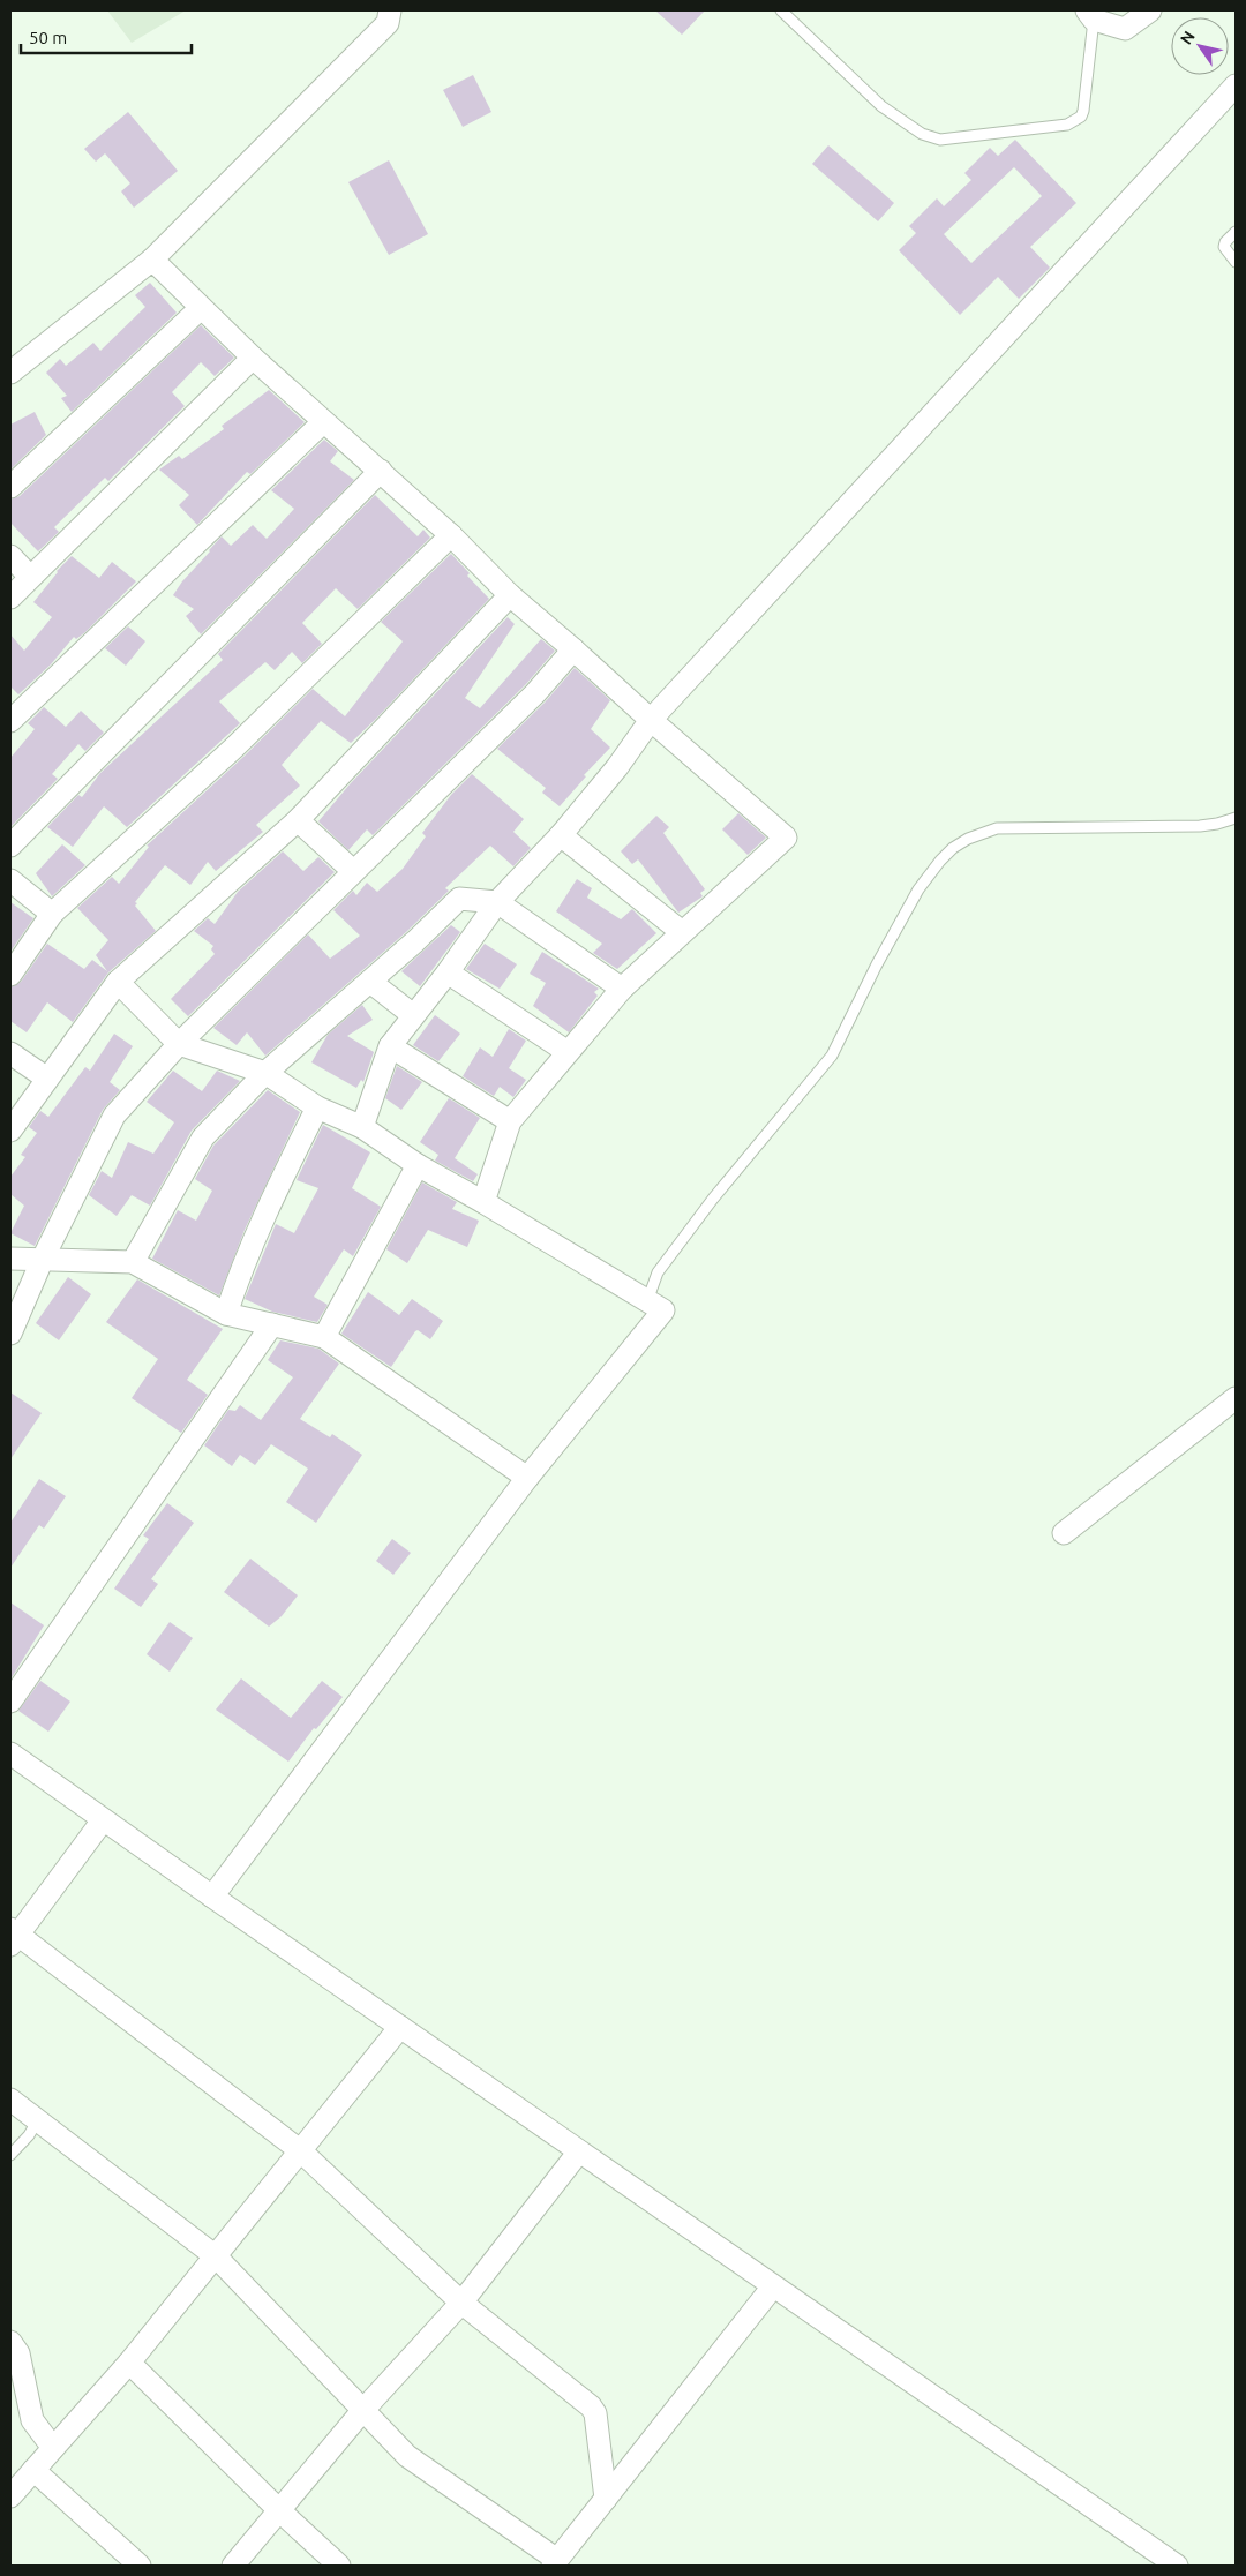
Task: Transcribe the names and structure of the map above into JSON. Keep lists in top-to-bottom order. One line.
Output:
{"scale_bar":"50 m","north":"top left"}
